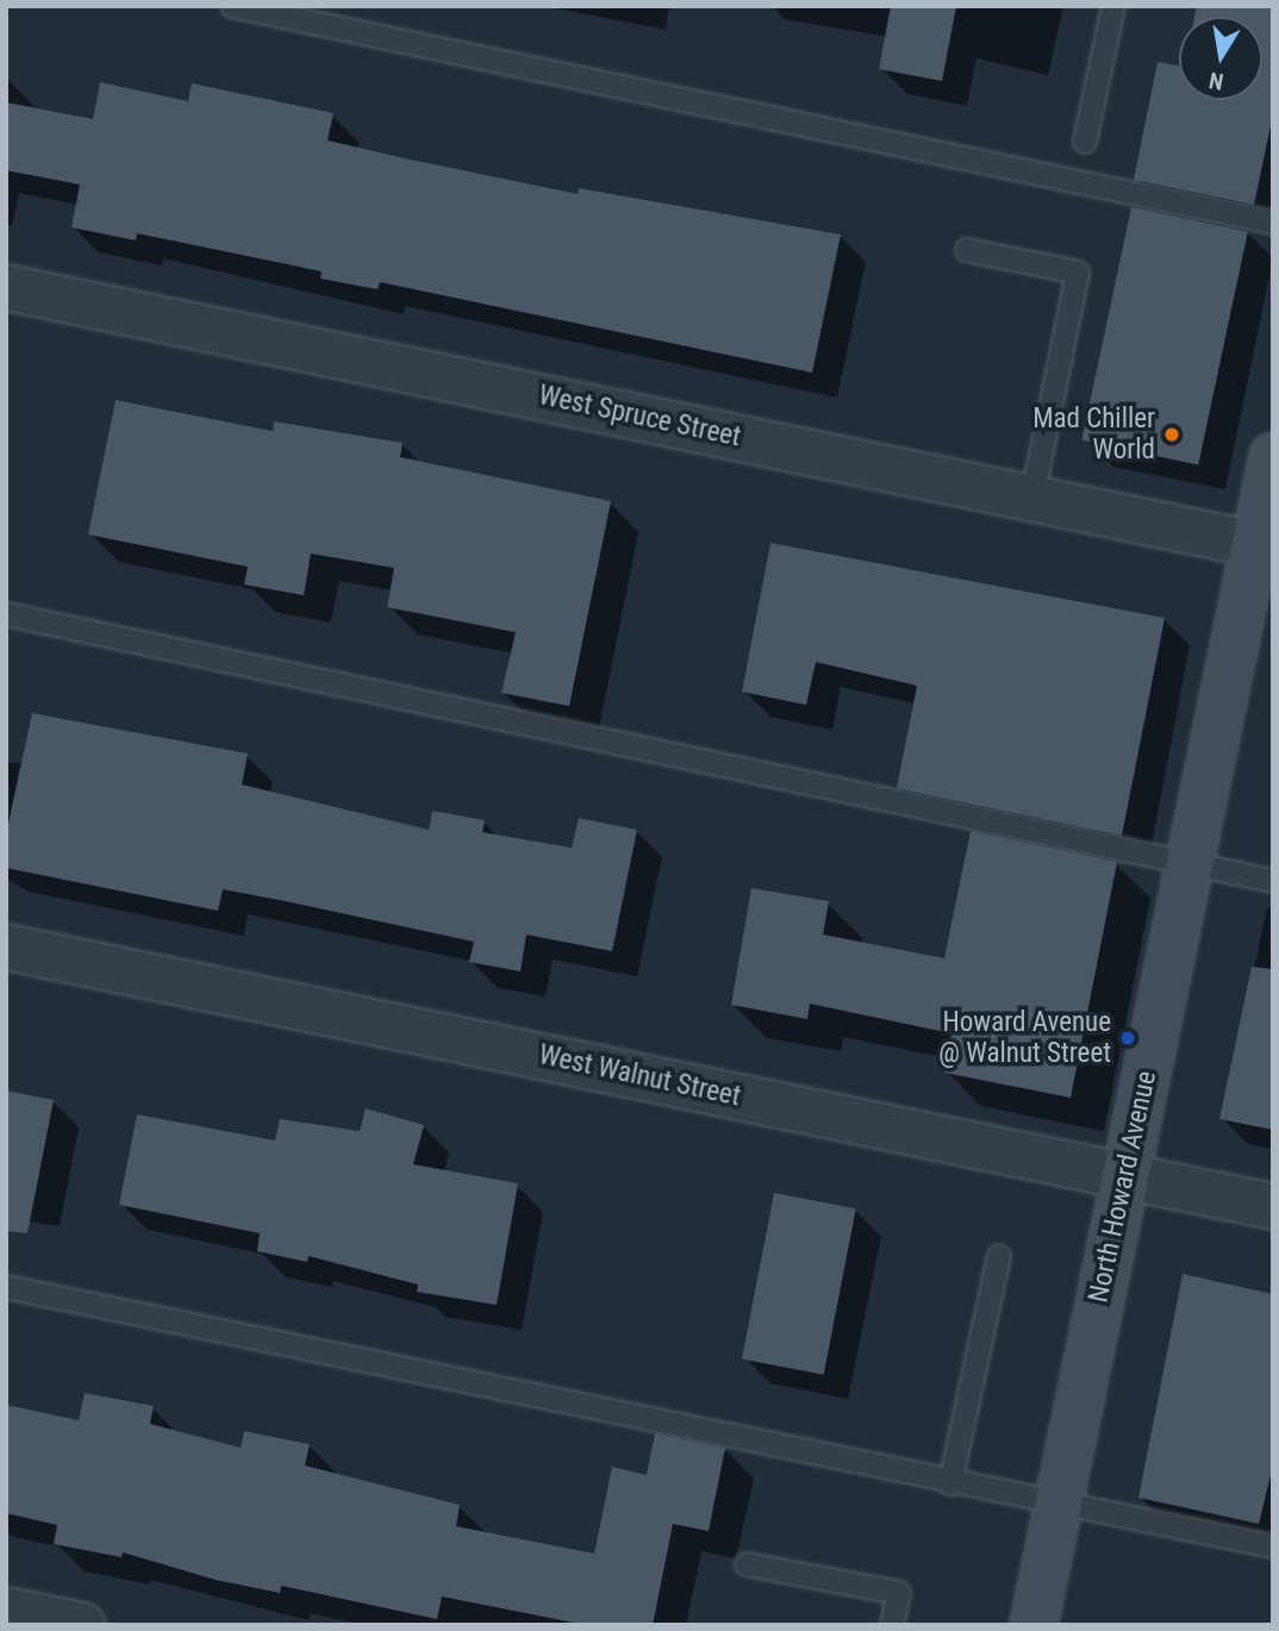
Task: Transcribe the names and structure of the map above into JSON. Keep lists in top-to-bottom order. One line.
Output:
{"streets":{"main road":["North Howard Avenue"],"street":["West Spruce Street","West Walnut Street"]},"crossings":[["West Spruce Street","North Howard Avenue"],["West Walnut Street","North Howard Avenue"]],"places":["Mad Chiller World","Howard Avenue @ Walnut Street"],"north":"bottom"}
